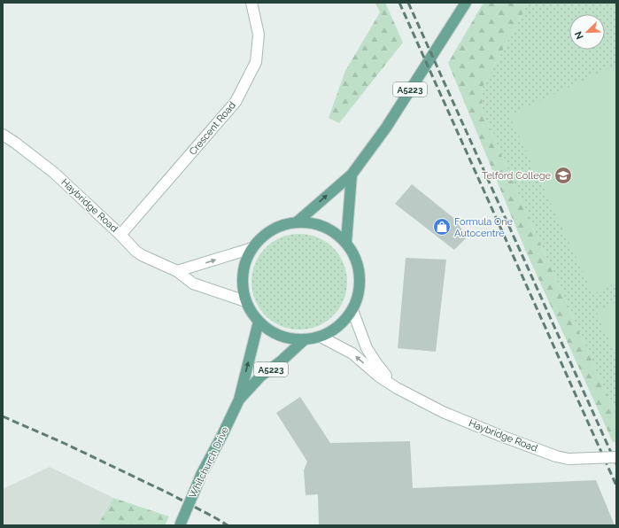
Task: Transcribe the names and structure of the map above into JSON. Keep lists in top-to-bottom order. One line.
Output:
{"streets":{"main road":["A5223","Whitchurch Drive"],"street":["Crescent Road","Haybridge Road"]},"crossings":[["A5223","Haybridge Road"],["A5223","Whitchurch Drive"],["Crescent Road","Haybridge Road"],["Haybridge Road","Whitchurch Drive"]],"places":{"school or university":["Telford College"],"shop":["Formula One Autocentre"]},"north":"bottom left"}
